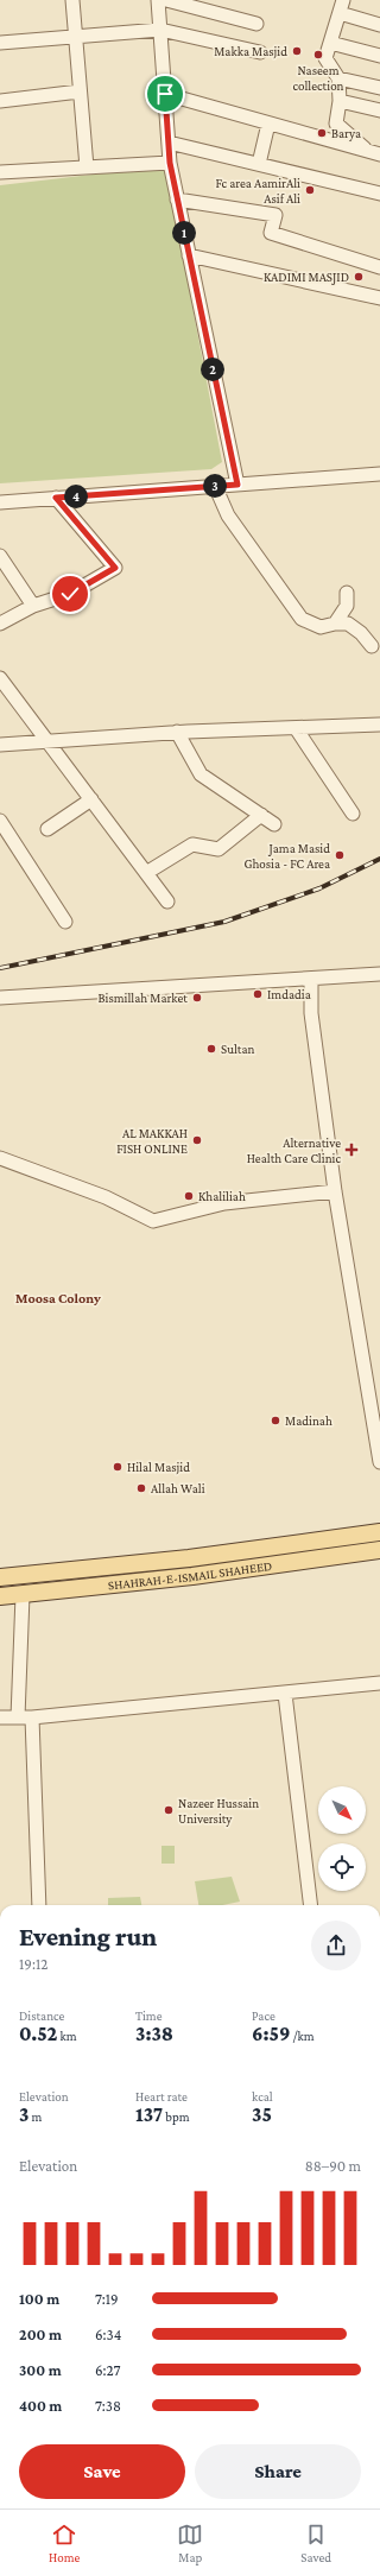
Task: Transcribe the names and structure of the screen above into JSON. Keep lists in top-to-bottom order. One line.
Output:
{"streets":{"main road":["SHAHRAH-E-ISMAIL SHAHEED"]},"districts":["Moosa Colony"],"places":{"other":["Makka Masjid","Naseem collection","Barya","Fc area AamirAli Asif Ali","KADIMI MASJID","Jama Masid Ghosia - FC Area","Imdadia","Bismillah Market","Sultan","AL MAKKAH FISH ONLINE","Khaliliah","Madinah","Hilal Masjid","Allah Wali","Nazeer Hussain University"],"health":["Alternative Health Care Clinic"]},"north":"bottom right","page":{"pins":["1","2","3","4"],"heading":["Evening run","19:12"],"stats":[["Distance","0.52 km"],["Time","3:38"],["Pace","6:59 /km"],["Elevation","3 m"],["Heart rate","137 bpm"],["kcal","35"]],"chart":["Elevation","88–90 m"],"list":[{"name":"100 m","note":"7:19"},{"name":"200 m","note":"6:34"},{"name":"300 m","note":"6:27"},{"name":"400 m","note":"7:38"}],"buttons":["Save","Share"],"tabs":["Home","Map","Saved"]}}
